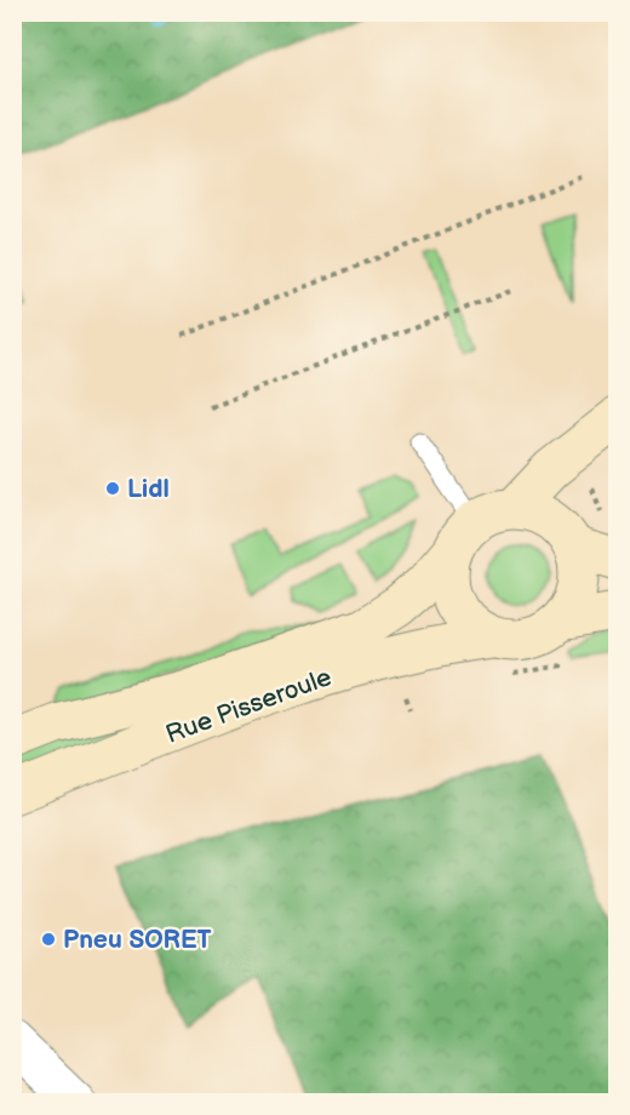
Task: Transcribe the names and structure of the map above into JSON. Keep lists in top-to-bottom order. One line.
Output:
{"streets":{"main road":["Rue Pisseroule"]},"places":["Lidl","Pneu SORET"]}
